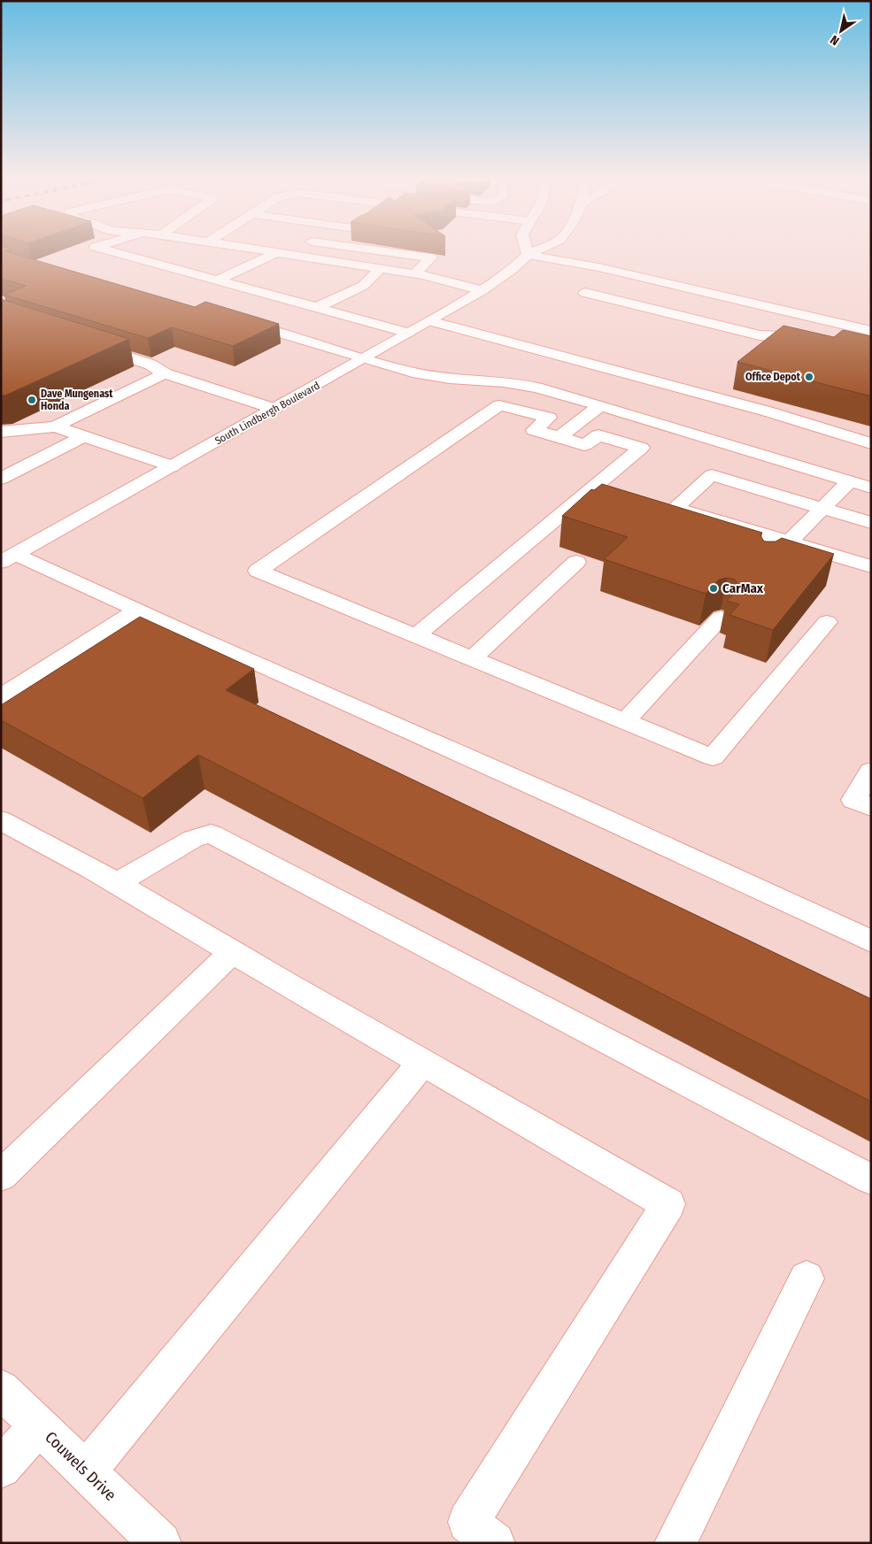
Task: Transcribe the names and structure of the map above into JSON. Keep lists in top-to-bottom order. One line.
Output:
{"streets":{"main road":["South Lindbergh Boulevard","Couwels Drive"]},"places":["Office Depot","Dave Mungenast Honda","CarMax"],"north":"bottom left"}
